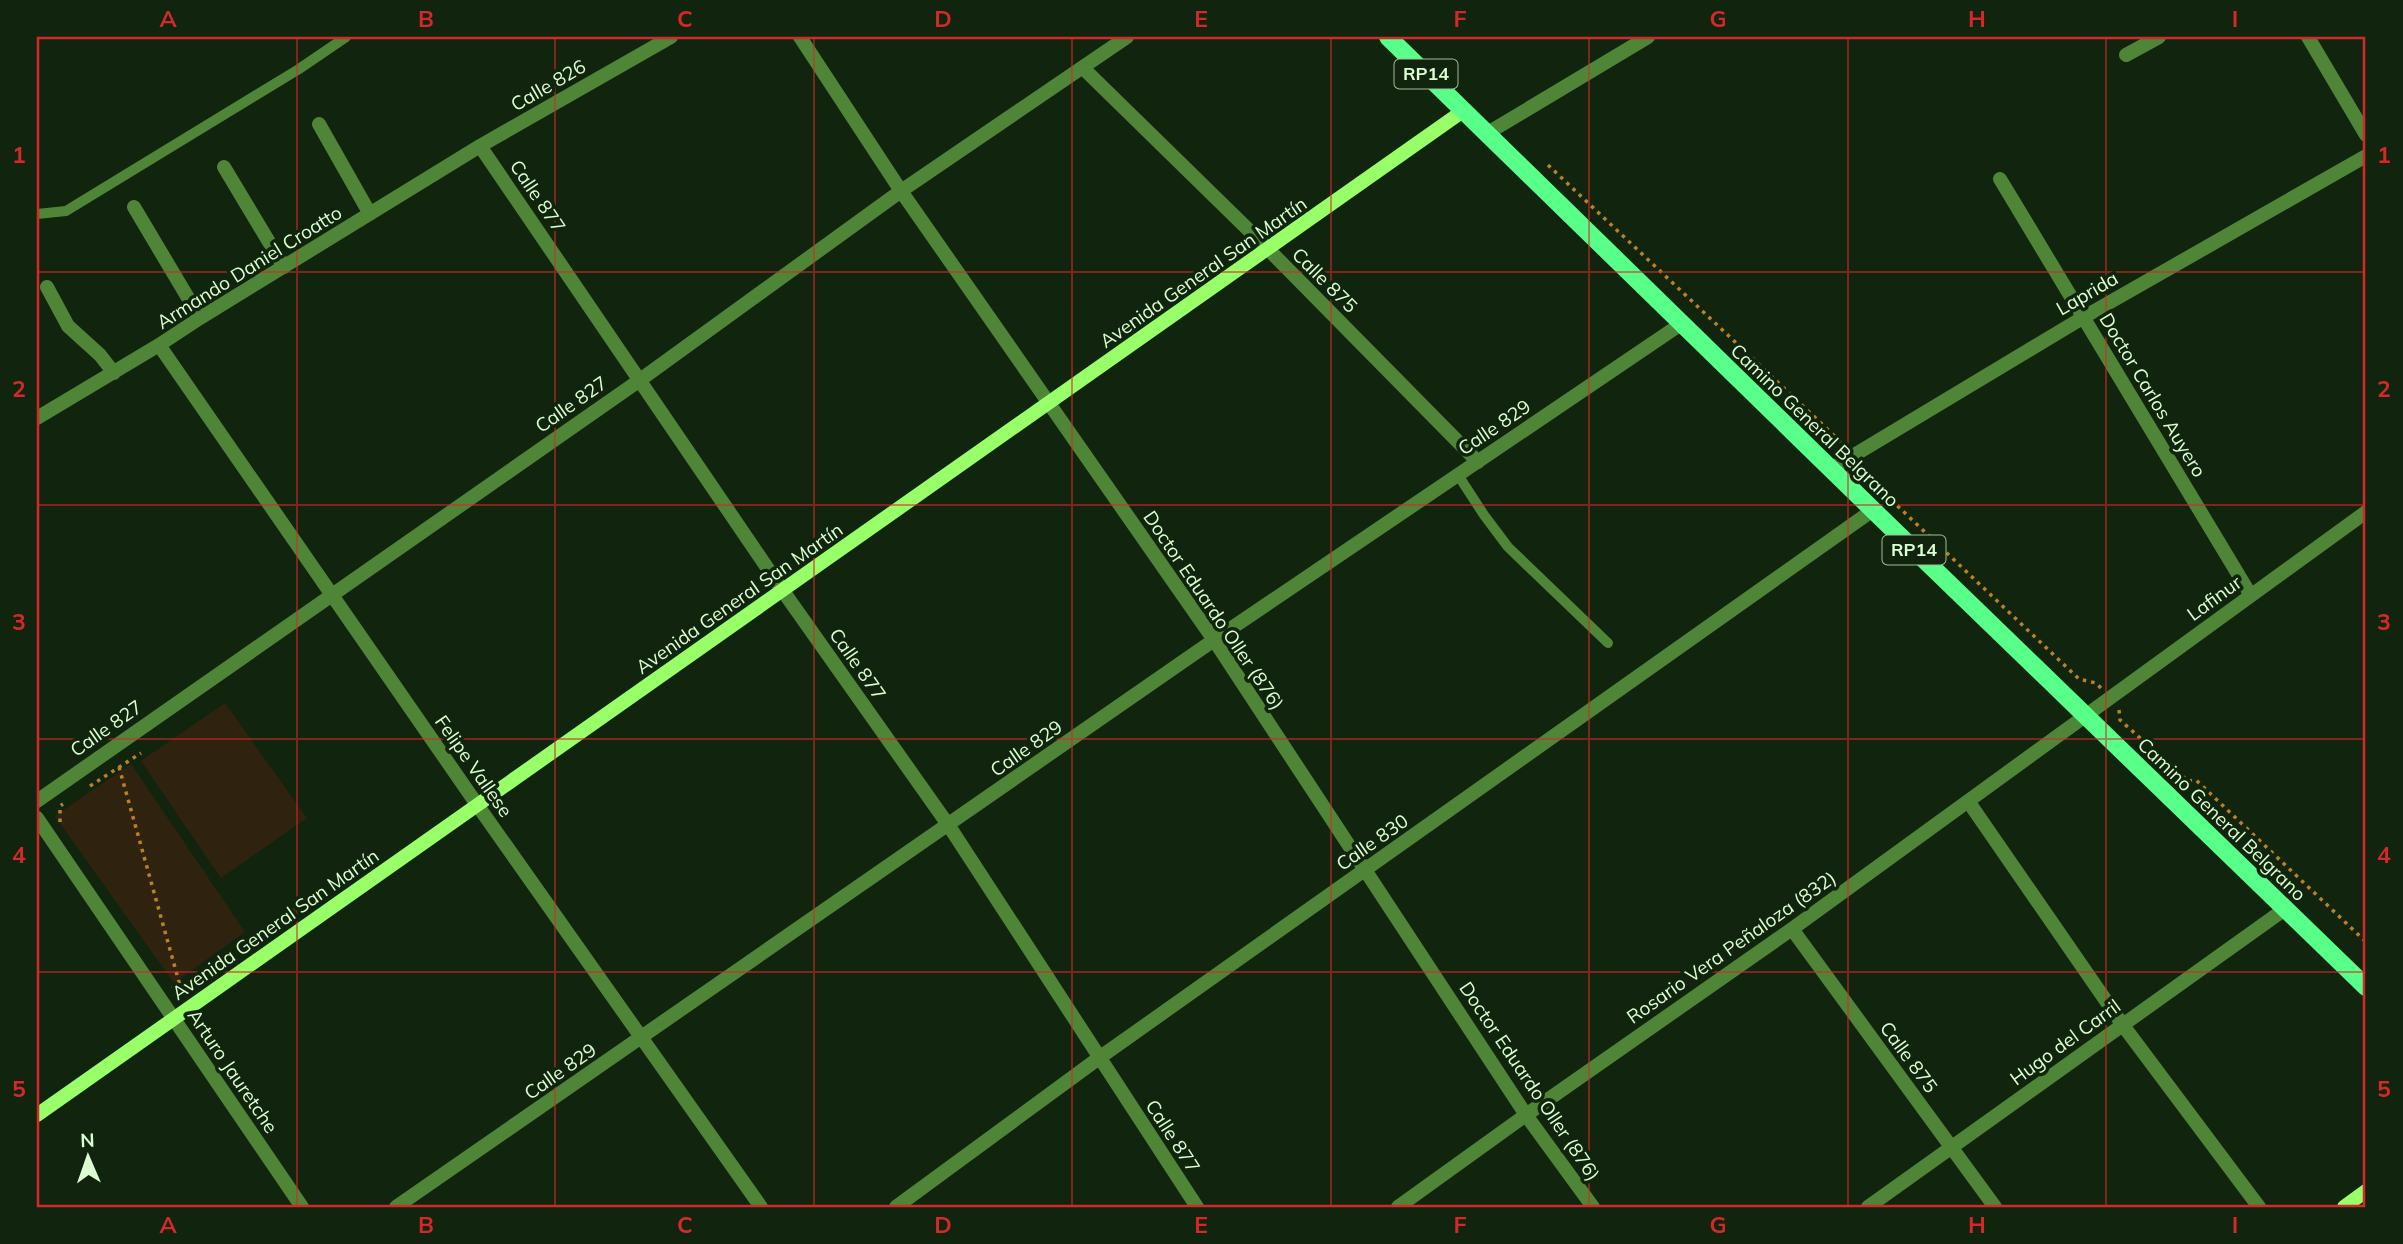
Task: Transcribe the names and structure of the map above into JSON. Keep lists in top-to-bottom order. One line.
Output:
{"streets":{"main road":["RP14","Avenida General San Martín","Camino General Belgrano"],"street":["Calle 826","Calle 877","Armando Daniel Croatto","Calle 875","Laprida","Doctor Carlos Auyero","Calle 827","Calle 829","Lafinur","Doctor Eduardo Oller (876)","Felipe Vallese","Calle 830","Rosario Vera Peñaloza (832)","Hugo del Carril","Arturo Jauretche"]},"crossings":[["Calle 826","Calle 877"],["Calle 826","Armando Daniel Croatto"],["Calle 877","Armando Daniel Croatto"],["Calle 877","Avenida General San Martín"],["Calle 877","Calle 827"],["Calle 877","Calle 829"],["Calle 877","Calle 830"],["Armando Daniel Croatto","Felipe Vallese"],["Avenida General San Martín","Calle 875"],["Avenida General San Martín","Camino General Belgrano"],["Avenida General San Martín","Doctor Eduardo Oller (876)"],["Avenida General San Martín","Felipe Vallese"],["Avenida General San Martín","Arturo Jauretche"],["Calle 875","Calle 827"],["Calle 875","Calle 829"],["Calle 875","Rosario Vera Peñaloza (832)"],["Calle 875","Hugo del Carril"],["Laprida","Doctor Carlos Auyero"],["Laprida","Camino General Belgrano"],["Doctor Carlos Auyero","Lafinur"],["Calle 827","Doctor Eduardo Oller (876)"],["Calle 827","Felipe Vallese"],["Camino General Belgrano","Calle 829"],["Camino General Belgrano","Lafinur"],["Camino General Belgrano","Calle 830"],["Camino General Belgrano","Rosario Vera Peñaloza (832)"],["Camino General Belgrano","Hugo del Carril"],["Calle 829","Doctor Eduardo Oller (876)"],["Calle 829","Felipe Vallese"],["Lafinur","Rosario Vera Peñaloza (832)"],["Doctor Eduardo Oller (876)","Calle 830"],["Doctor Eduardo Oller (876)","Rosario Vera Peñaloza (832)"]],"north":"top","grid":{"columns":["A","B","C","D","E","F","G","H","I"],"rows":["1","2","3","4","5"]}}
